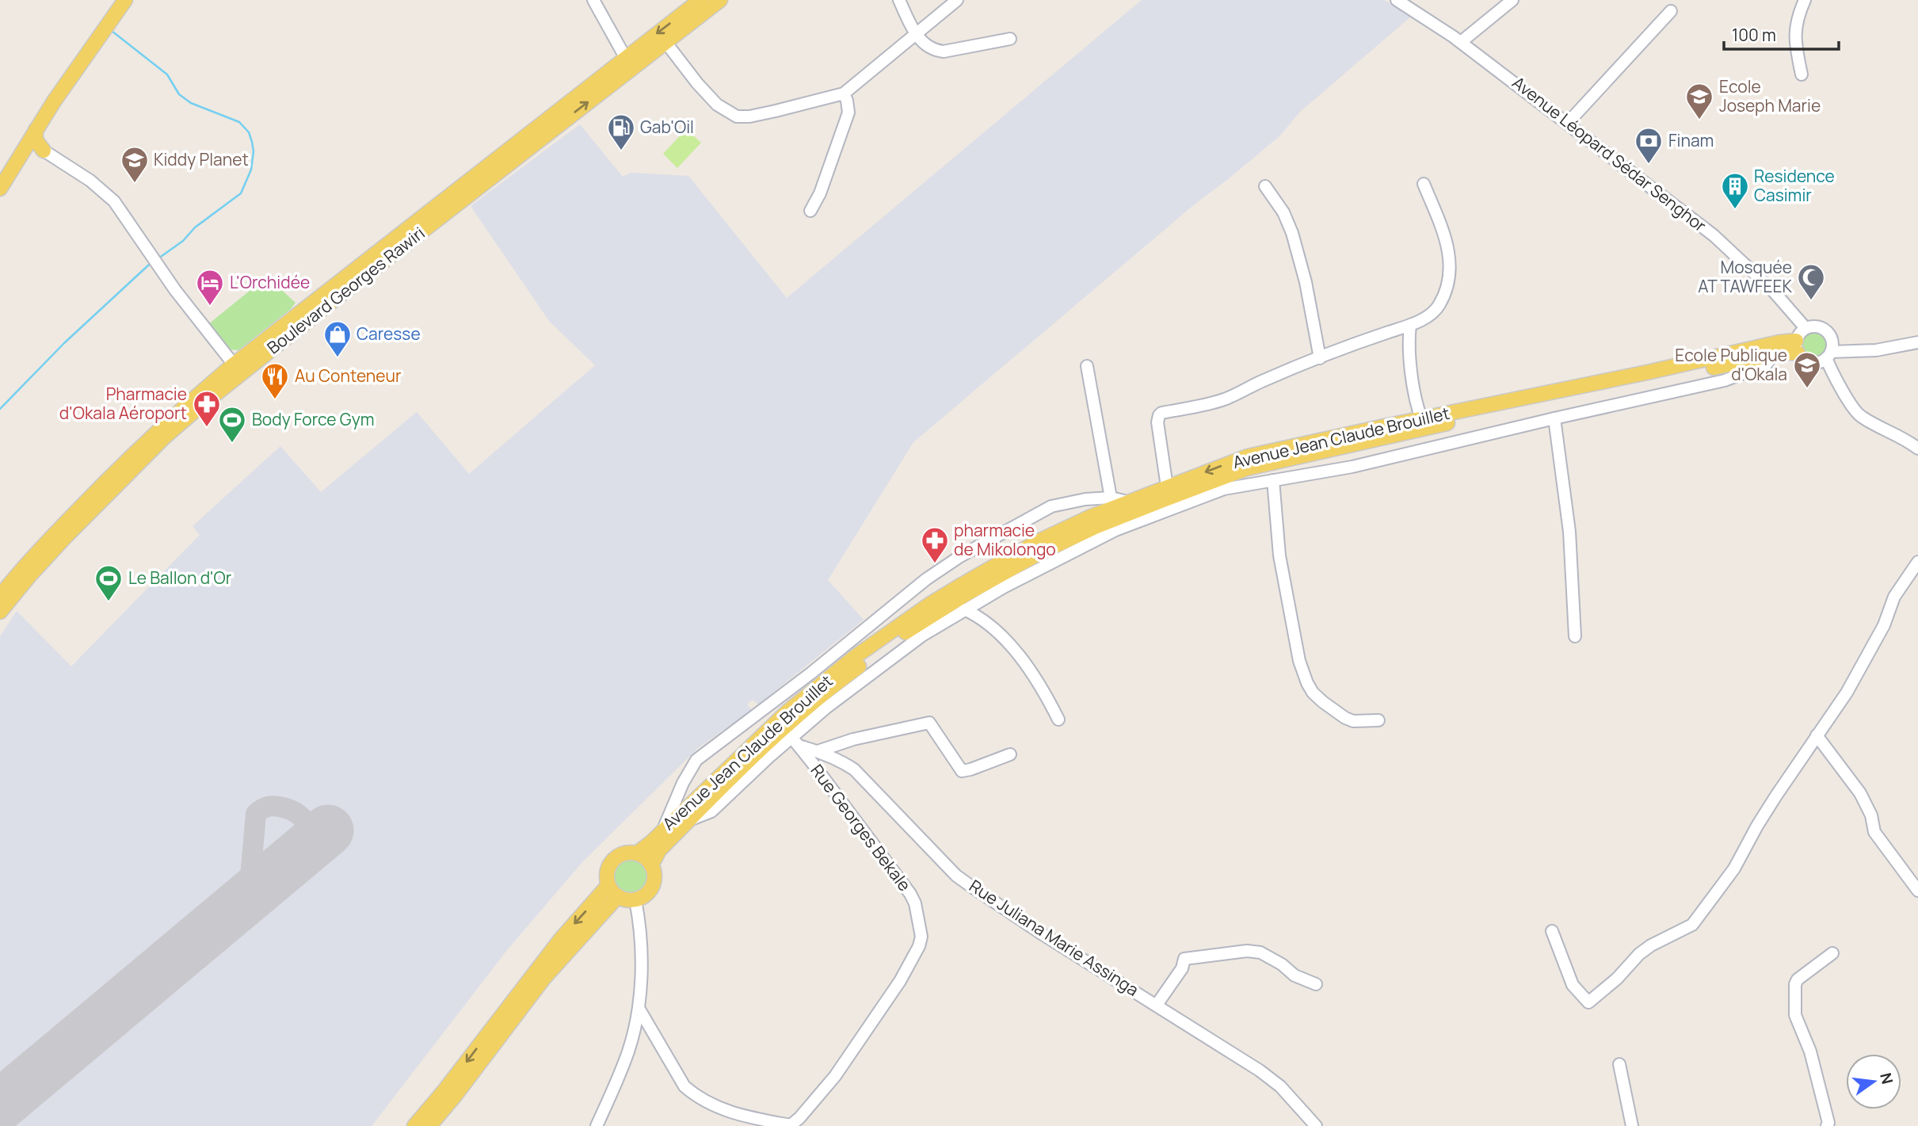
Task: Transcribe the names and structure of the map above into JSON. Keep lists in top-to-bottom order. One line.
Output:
{"streets":{"main road":["Boulevard Georges Rawiri","Avenue Jean Claude Brouillet"],"street":["Avenue Léopard Sédar Senghor","Rue Georges Bekale","Rue Juliana Marie Assinga"]},"crossings":[["Avenue Léopard Sédar Senghor","Avenue Jean Claude Brouillet"],["Rue Georges Bekale","Rue Juliana Marie Assinga"]],"places":{"school or university":["Ecole Joseph Marie","Kiddy Planet","Ecole Publique d'Okala"],"fuel station":["Gab'Oil"],"bank":["Finam"],"building":["Residence Casimir"],"mosque":["Mosquée AT TAWFEEK"],"hotel":["L'Orchidée"],"shop":["Caresse"],"restaurant":["Au Conteneur"],"pharmacy":["Pharmacie d'Okala Aéroport","pharmacie de Mikolongo"],"sports":["Body Force Gym","Le Ballon d'Or"]},"scale_bar":"100 m","north":"right"}
